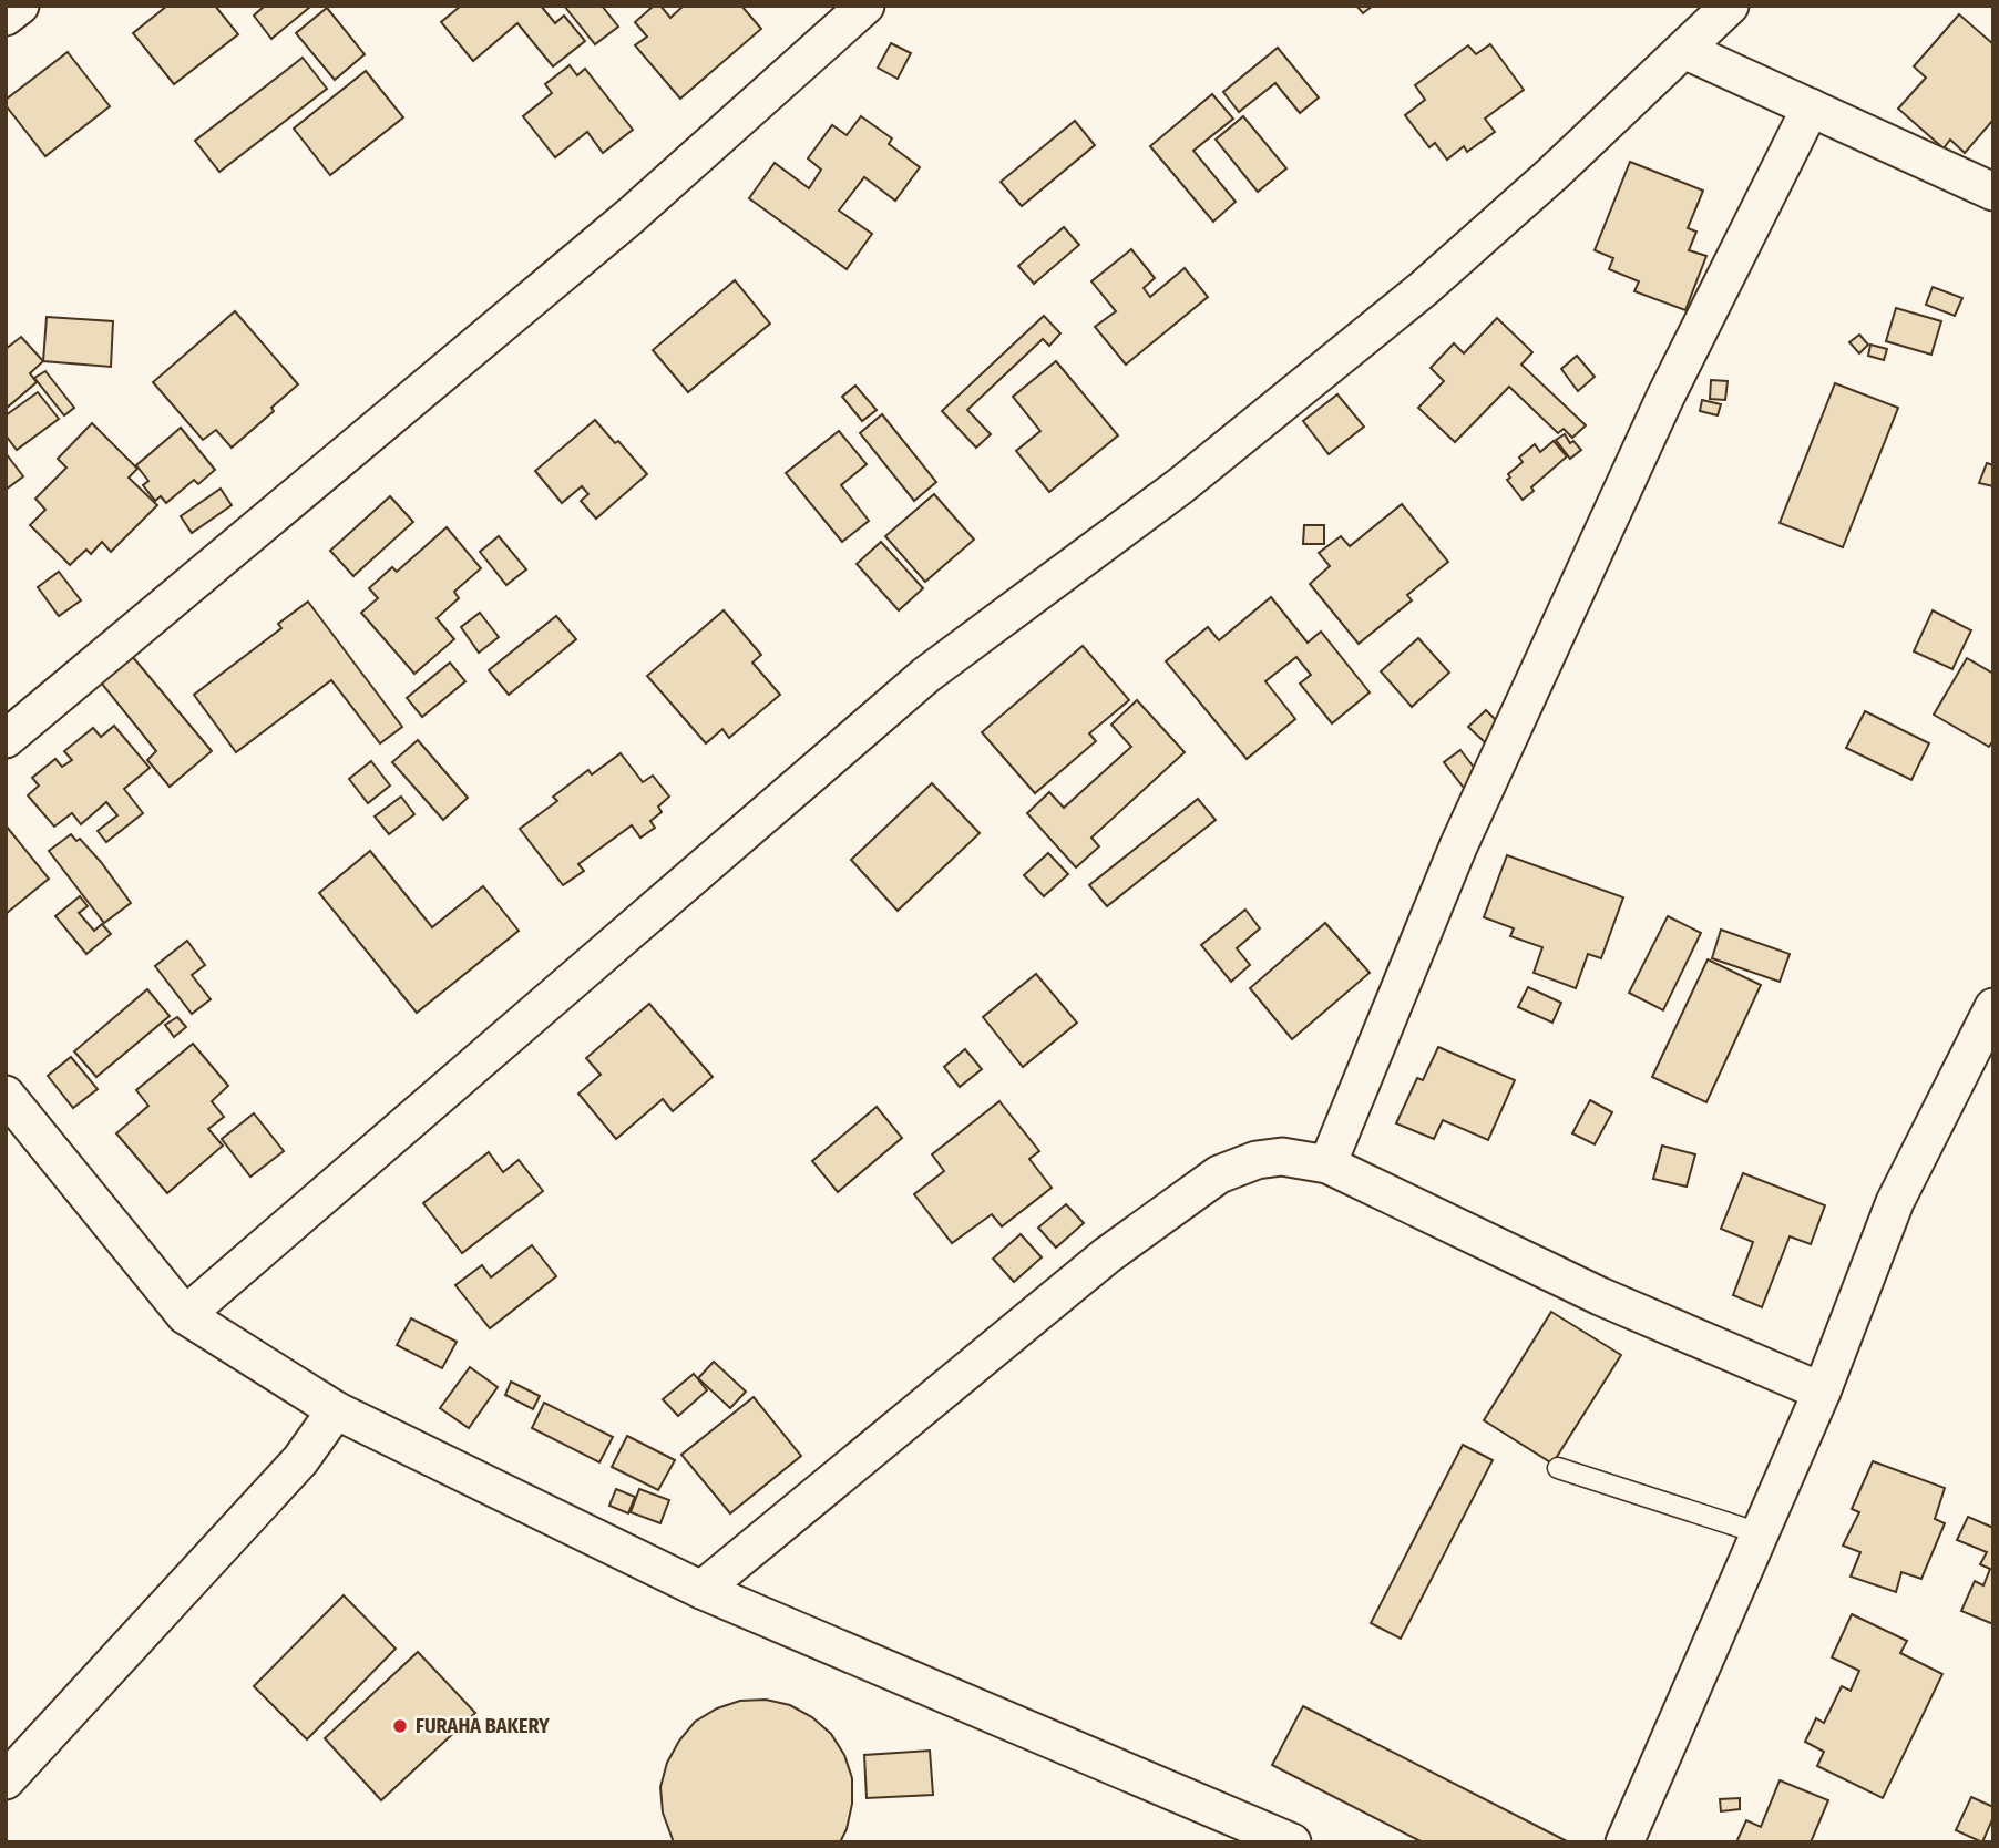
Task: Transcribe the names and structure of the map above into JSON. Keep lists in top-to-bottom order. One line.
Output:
{"places":["FURAHA BAKERY"]}
